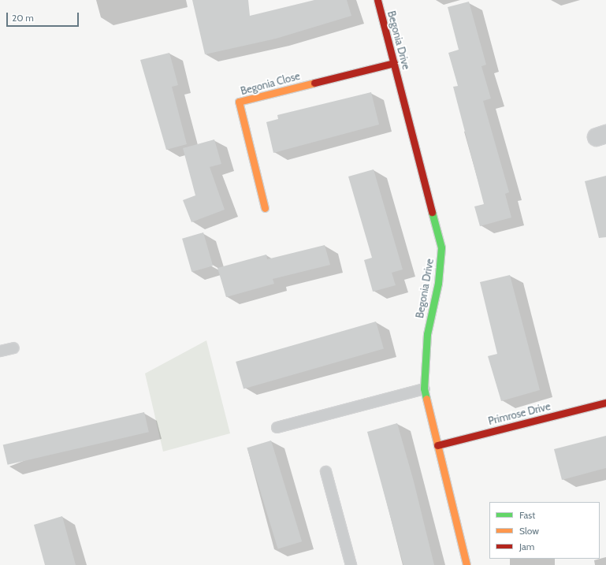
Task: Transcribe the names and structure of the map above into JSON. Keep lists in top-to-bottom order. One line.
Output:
{"streets":{"street":["Begonia Drive","Begonia Close","Primrose Drive"]},"crossings":[["Begonia Drive","Begonia Close"],["Begonia Drive","Primrose Drive"]],"legend":["Fast","Slow","Jam"],"scale_bar":"20 m"}
